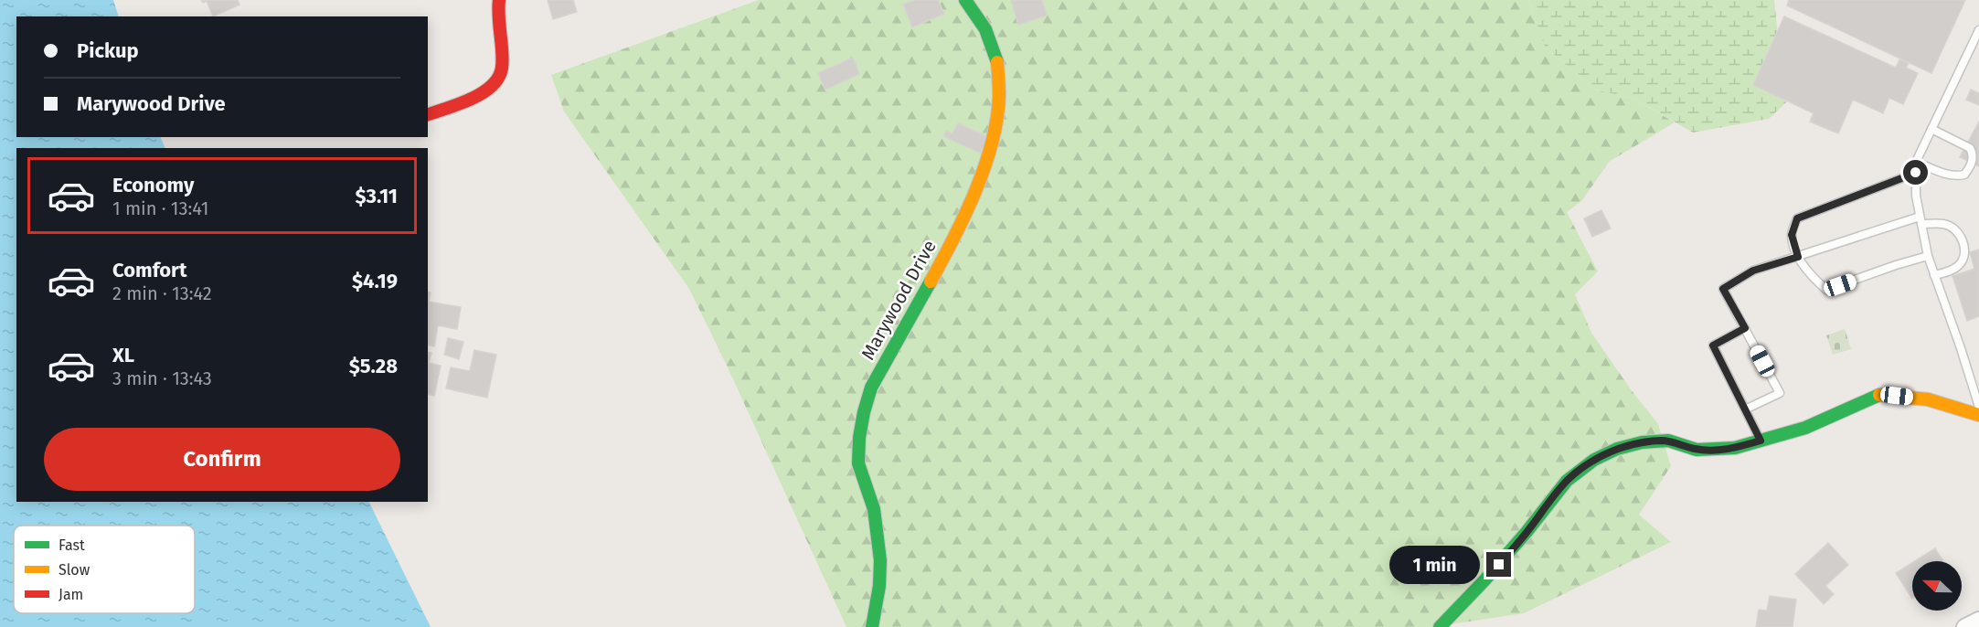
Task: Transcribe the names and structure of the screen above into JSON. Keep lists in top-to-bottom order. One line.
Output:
{"streets":{"street":["Marywood Drive"]},"legend":["Fast","Slow","Jam"],"north":"left","page":{"banner":["Pickup","Marywood Drive"],"list":[{"name":"Economy","note":"1 min · 13:41","value":"$3.11"},{"name":"Comfort","note":"2 min · 13:42","value":"$4.19"},{"name":"XL","note":"3 min · 13:43","value":"$5.28"}],"buttons":"Confirm","bubble":"1 min"}}
